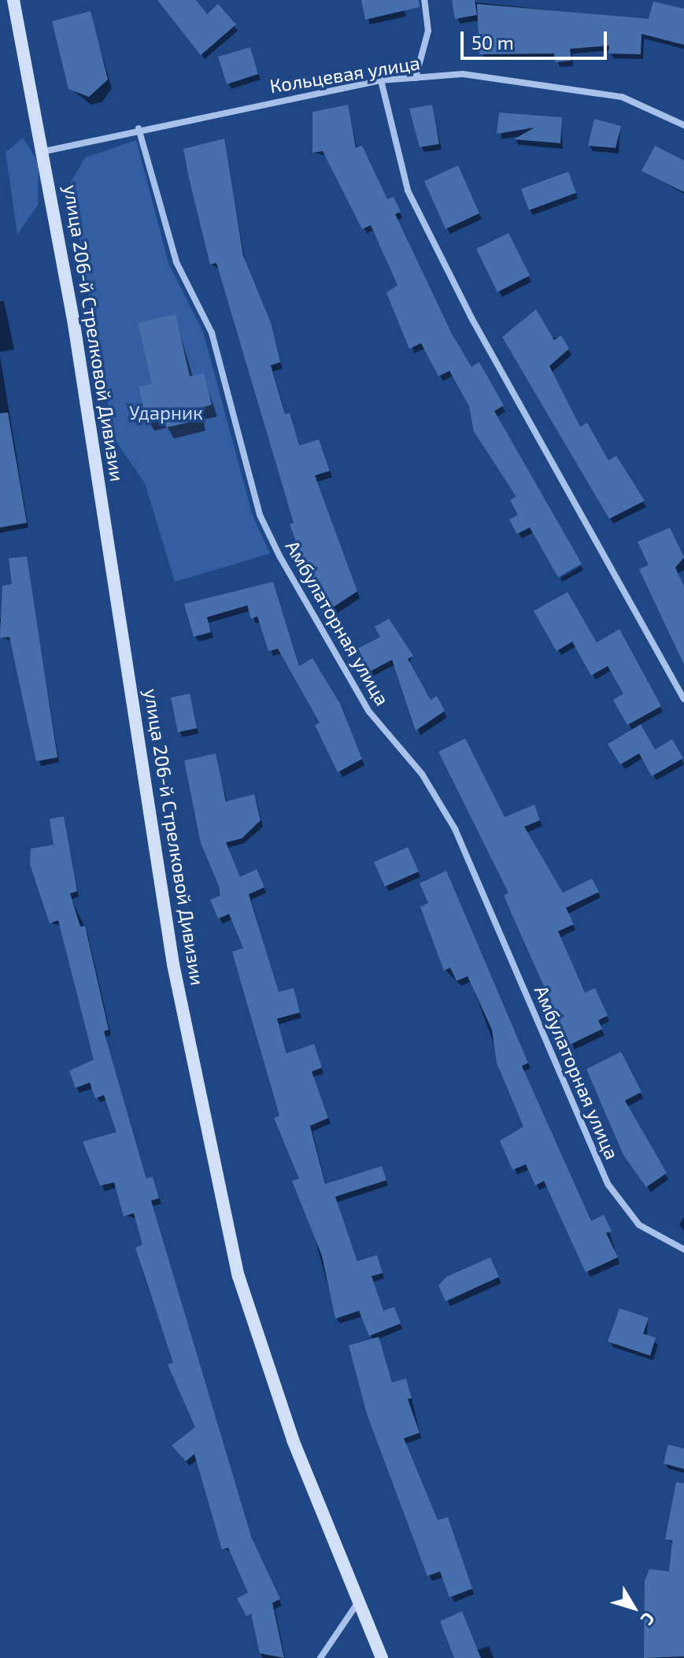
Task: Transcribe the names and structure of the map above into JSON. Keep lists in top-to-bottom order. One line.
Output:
{"streets":{"main road":["улица 206-й Стрелковой Дивизии"],"street":["Кольцевая улица","Амбулаторная улица"]},"crossings":[["Кольцевая улица","улица 206-й Стрелковой Дивизии"],["Кольцевая улица","Амбулаторная улица"]],"parks":["Ударник"],"scale_bar":"50 m","north":"bottom right"}
